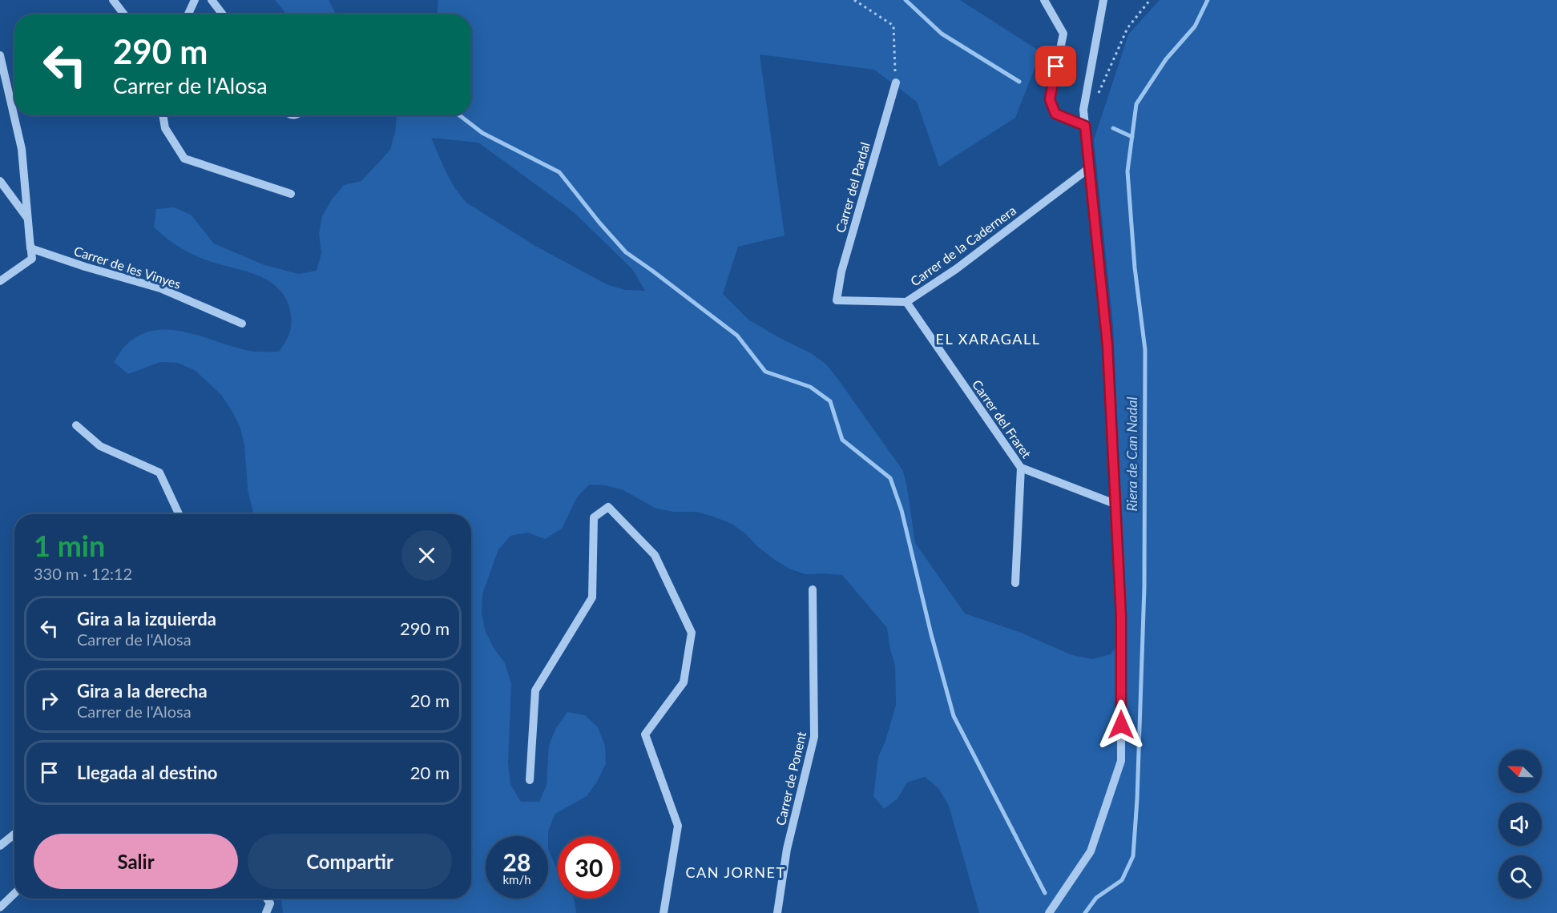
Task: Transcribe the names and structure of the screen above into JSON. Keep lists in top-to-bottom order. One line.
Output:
{"streets":{"street":["Carrer del Pardal","Carrer de la Cadernera","Carrer de les Vinyes","Carrer del Fraret","Carrer de Ponent"]},"crossings":[["Carrer del Pardal","Carrer de la Cadernera"],["Carrer de la Cadernera","Carrer del Fraret"]],"districts":["EL XARAGALL","CAN JORNET"],"water":["Riera de Can Nadal"],"north":"top left","page":{"turn":["290 m","Carrer de l'Alosa"],"heading":["1 min","330 m · 12:12"],"list":[{"name":"Gira a la izquierda","note":"Carrer de l'Alosa","value":"290 m"},{"name":"Gira a la derecha","note":"Carrer de l'Alosa","value":"20 m"},{"name":"Llegada al destino","value":"20 m"}],"buttons":["Salir","Compartir"],"speed":"28 km/h","limit":"30"}}
